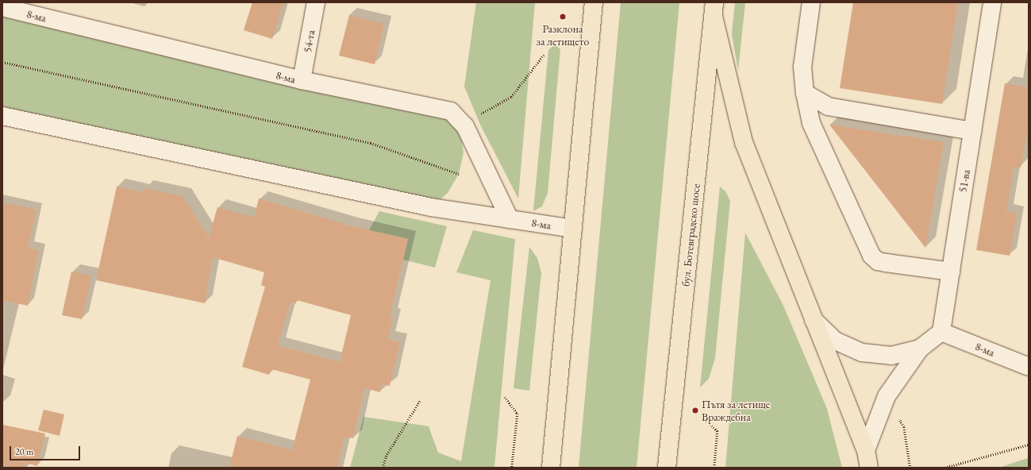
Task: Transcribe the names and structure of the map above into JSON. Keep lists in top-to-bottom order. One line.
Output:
{"streets":{"main road":["бул. Ботевградско шосе"],"street":["8-ма","54-та","51-ва"]},"crossings":[["8-ма","54-та"],["8-ма","51-ва"]],"places":["Разклона за летището","Пътя за летище Враждебна"],"scale_bar":"20 m"}
